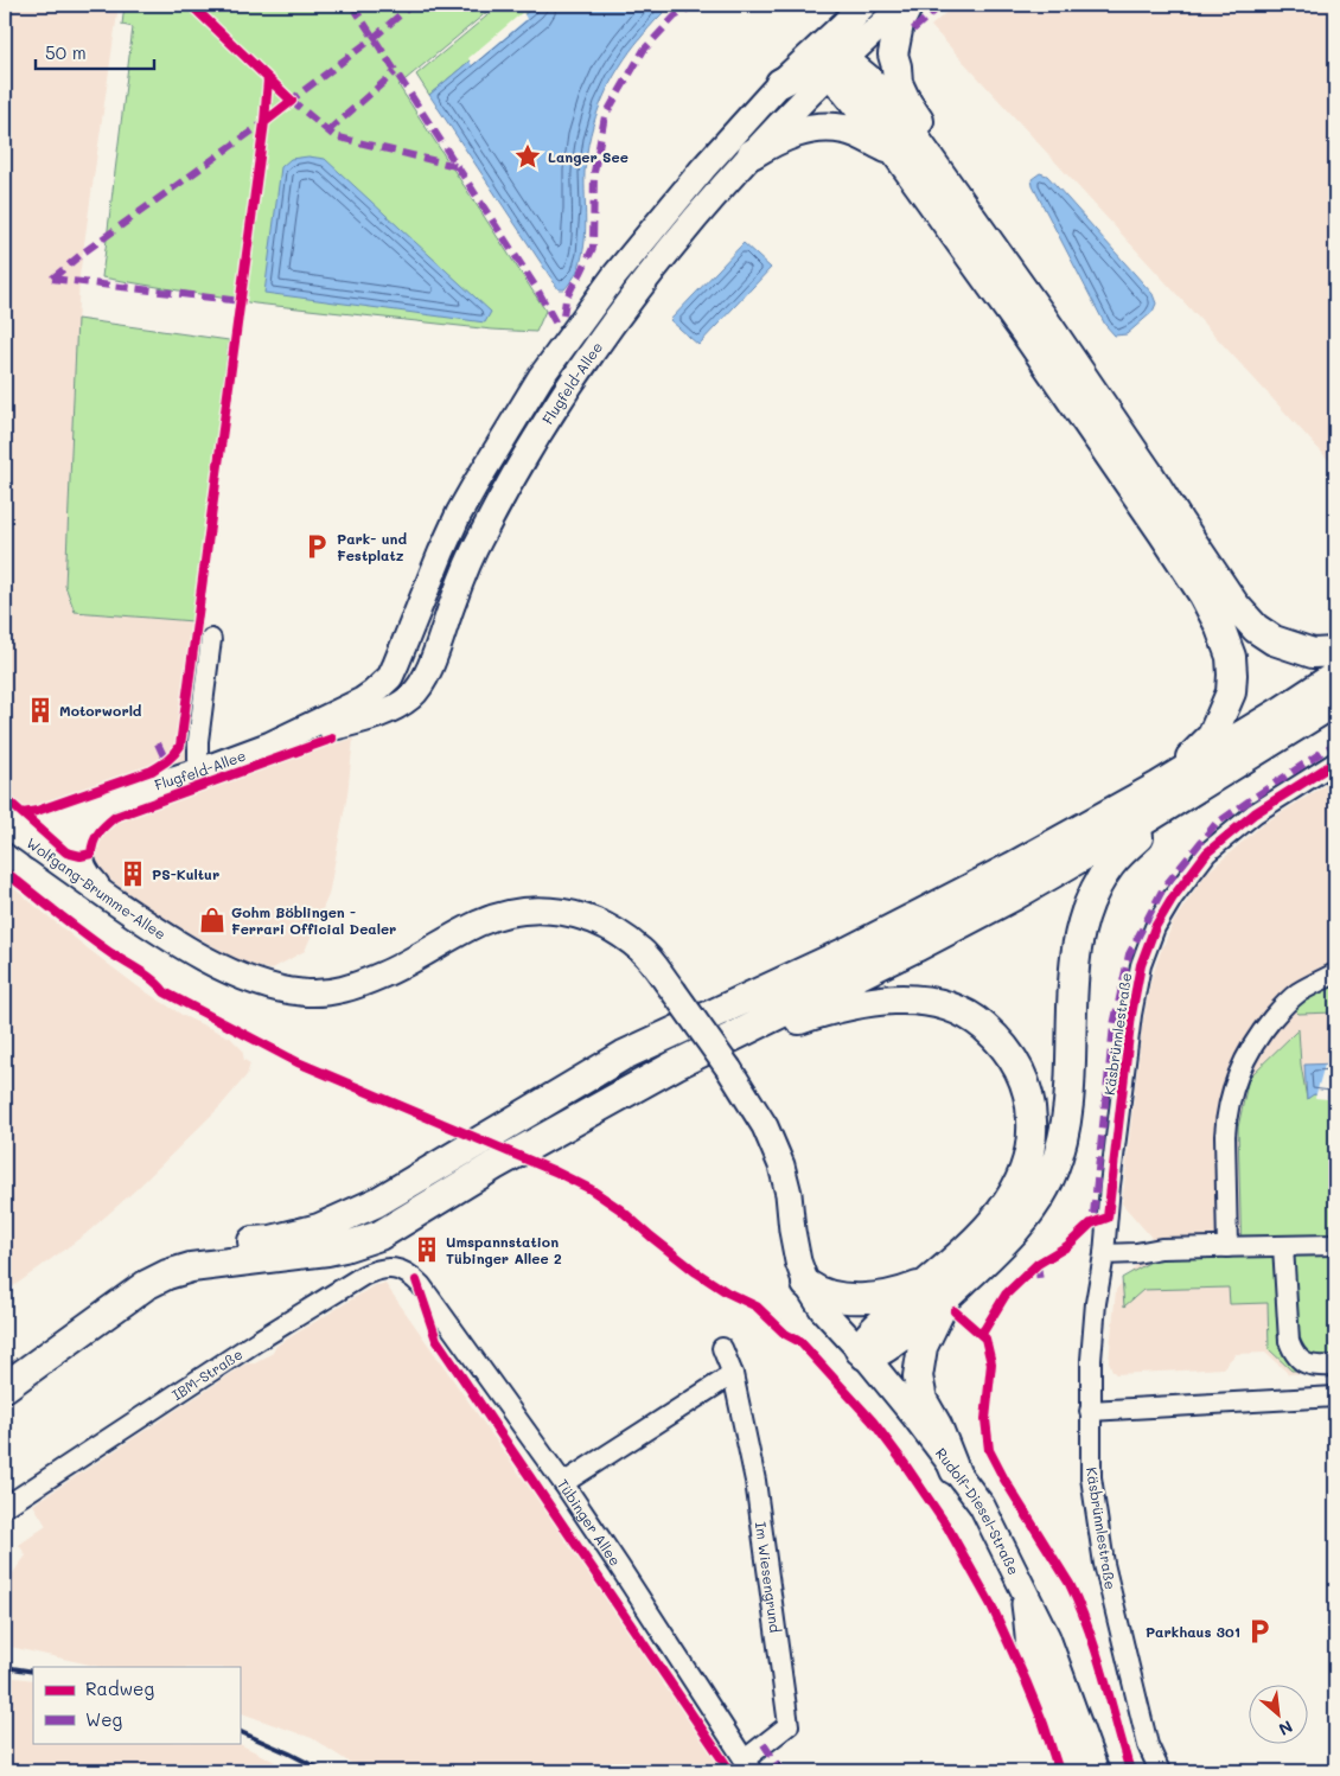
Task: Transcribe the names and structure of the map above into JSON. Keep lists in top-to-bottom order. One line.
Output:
{"streets":{"main road":["Flugfeld-Allee","Wolfgang-Brumme-Allee","Rudolf-Diesel-Straße"],"street":["Käsbrünnlestraße","IBM-Straße","Tübinger Allee","Im Wiesengrund"]},"crossings":[["Flugfeld-Allee","Wolfgang-Brumme-Allee"],["Wolfgang-Brumme-Allee","Rudolf-Diesel-Straße"],["IBM-Straße","Tübinger Allee"],["Tübinger Allee","Im Wiesengrund"]],"places":{"place":["Langer See"],"parking":["Park- und Festplatz","Parkhaus 301"],"building":["Motorworld","PS-Kultur","Umspannstation Tübinger Allee 2"],"shop":["Gohm Böblingen - Ferrari Official Dealer"]},"legend":["Radweg","Weg"],"scale_bar":"50 m","north":"bottom right"}
